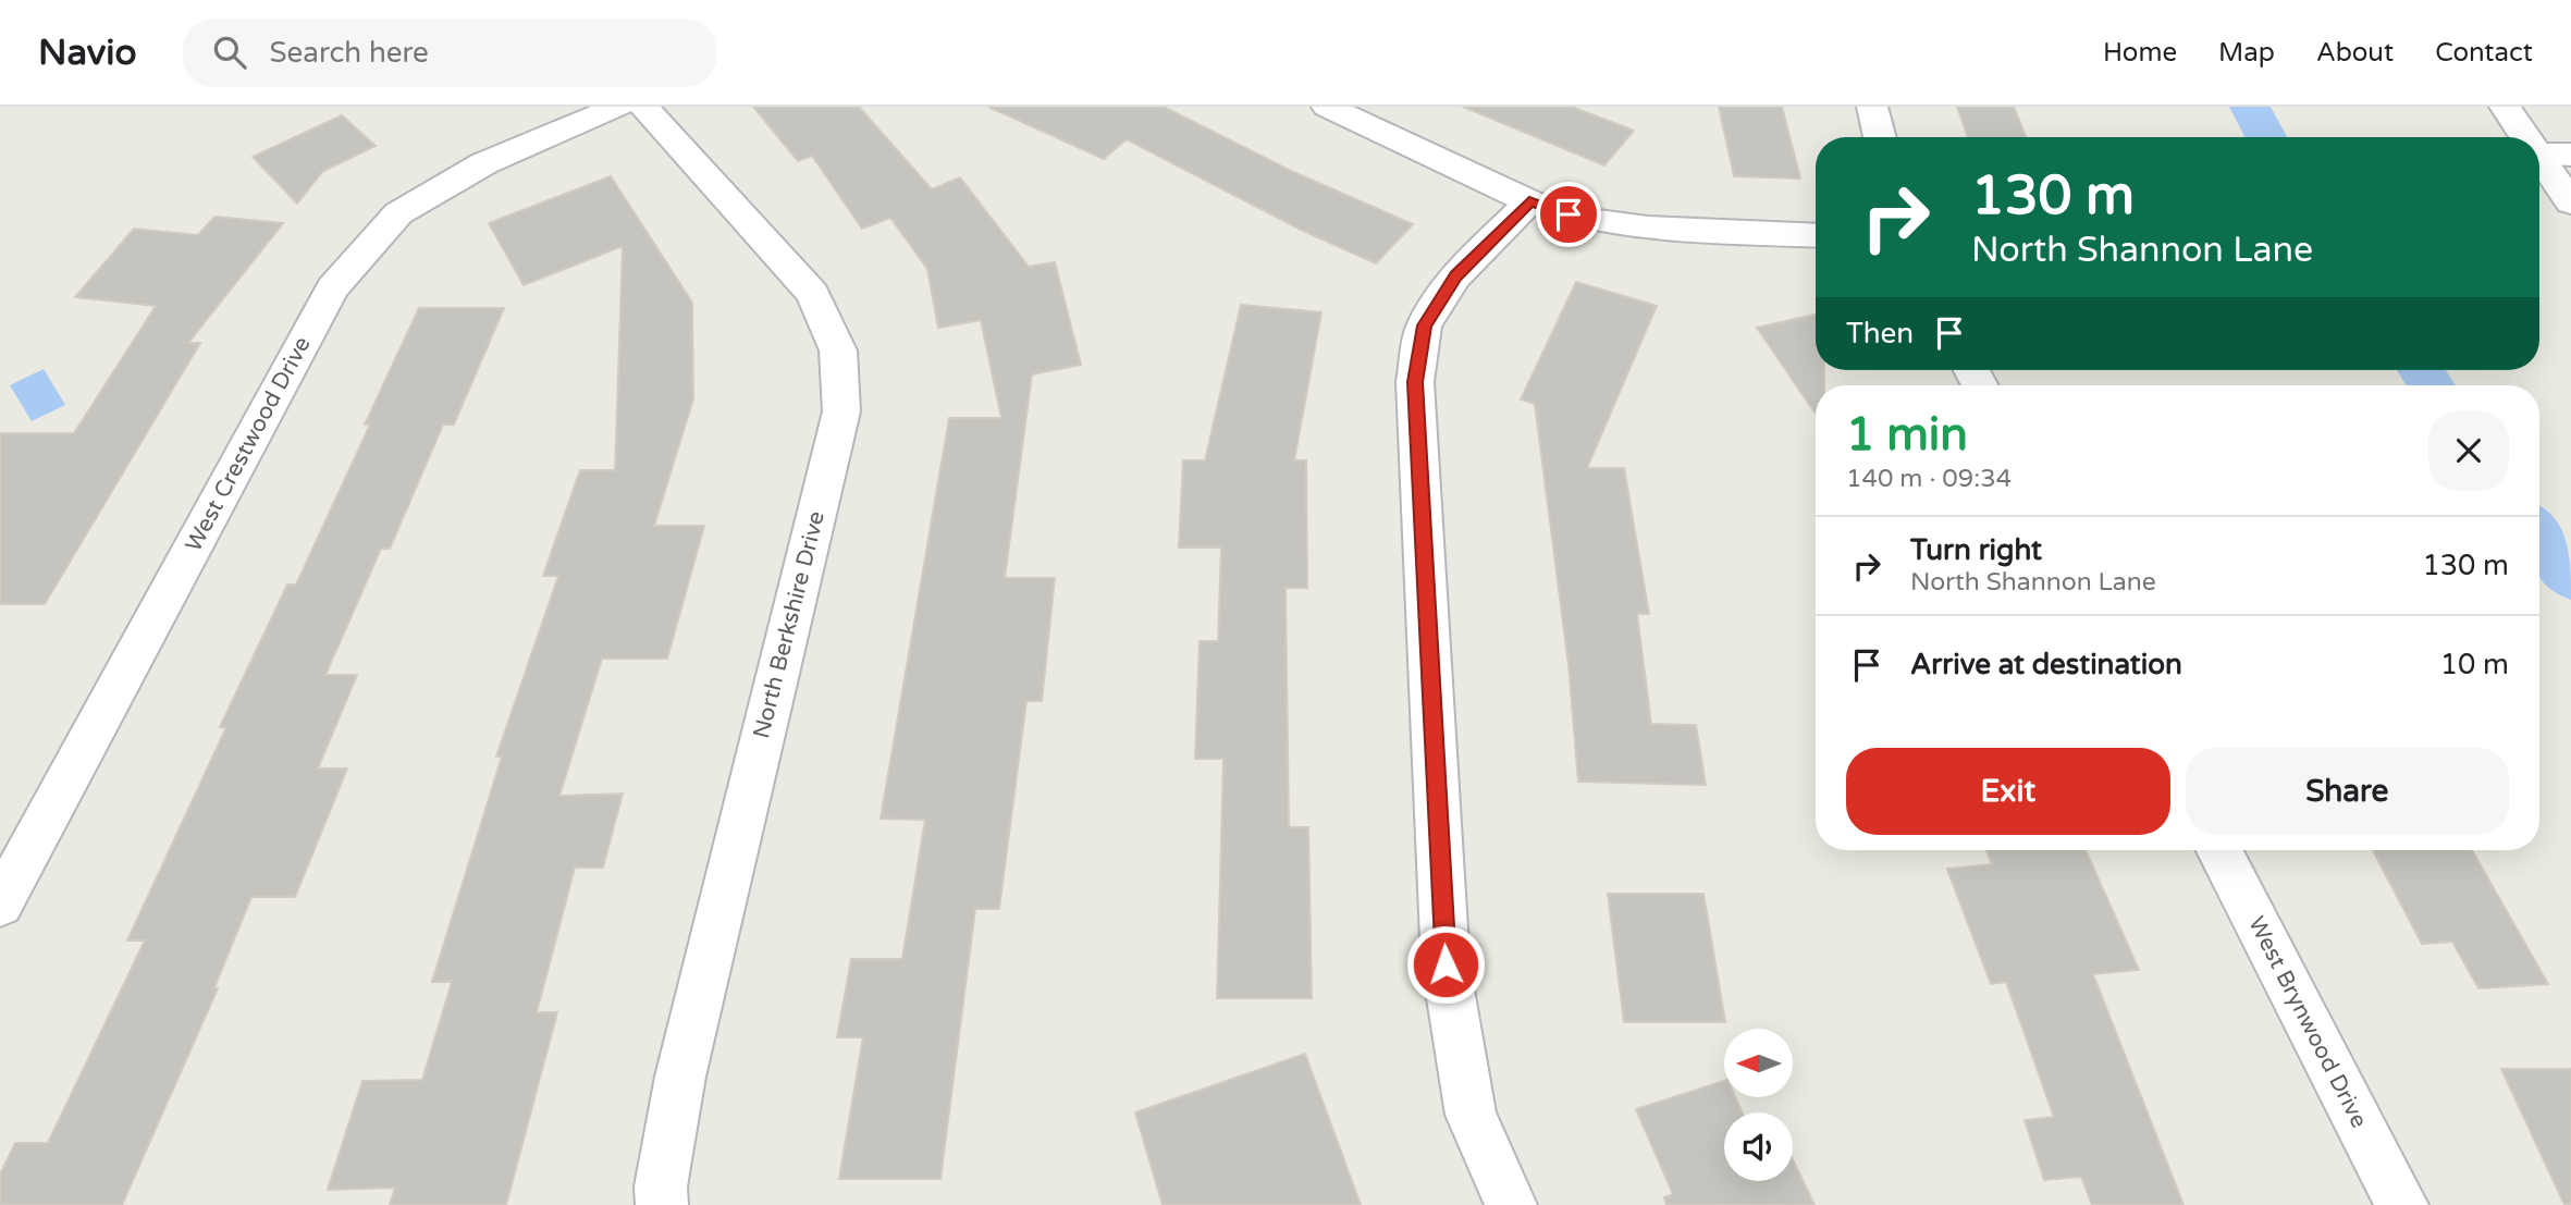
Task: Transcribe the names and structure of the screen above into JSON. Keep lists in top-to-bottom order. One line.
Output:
{"streets":{"street":["West Crestwood Drive","North Berkshire Drive","West Brynwood Drive"]},"north":"left","page":{"header":"Navio","search":"Search here","nav":["Home","Map","About","Contact"],"turn":["130 m","North Shannon Lane"],"then":"Then","heading":["1 min","140 m · 09:34"],"list":[{"name":"Turn right","note":"North Shannon Lane","value":"130 m"},{"name":"Arrive at destination","value":"10 m"}],"buttons":["Exit","Share"]}}
